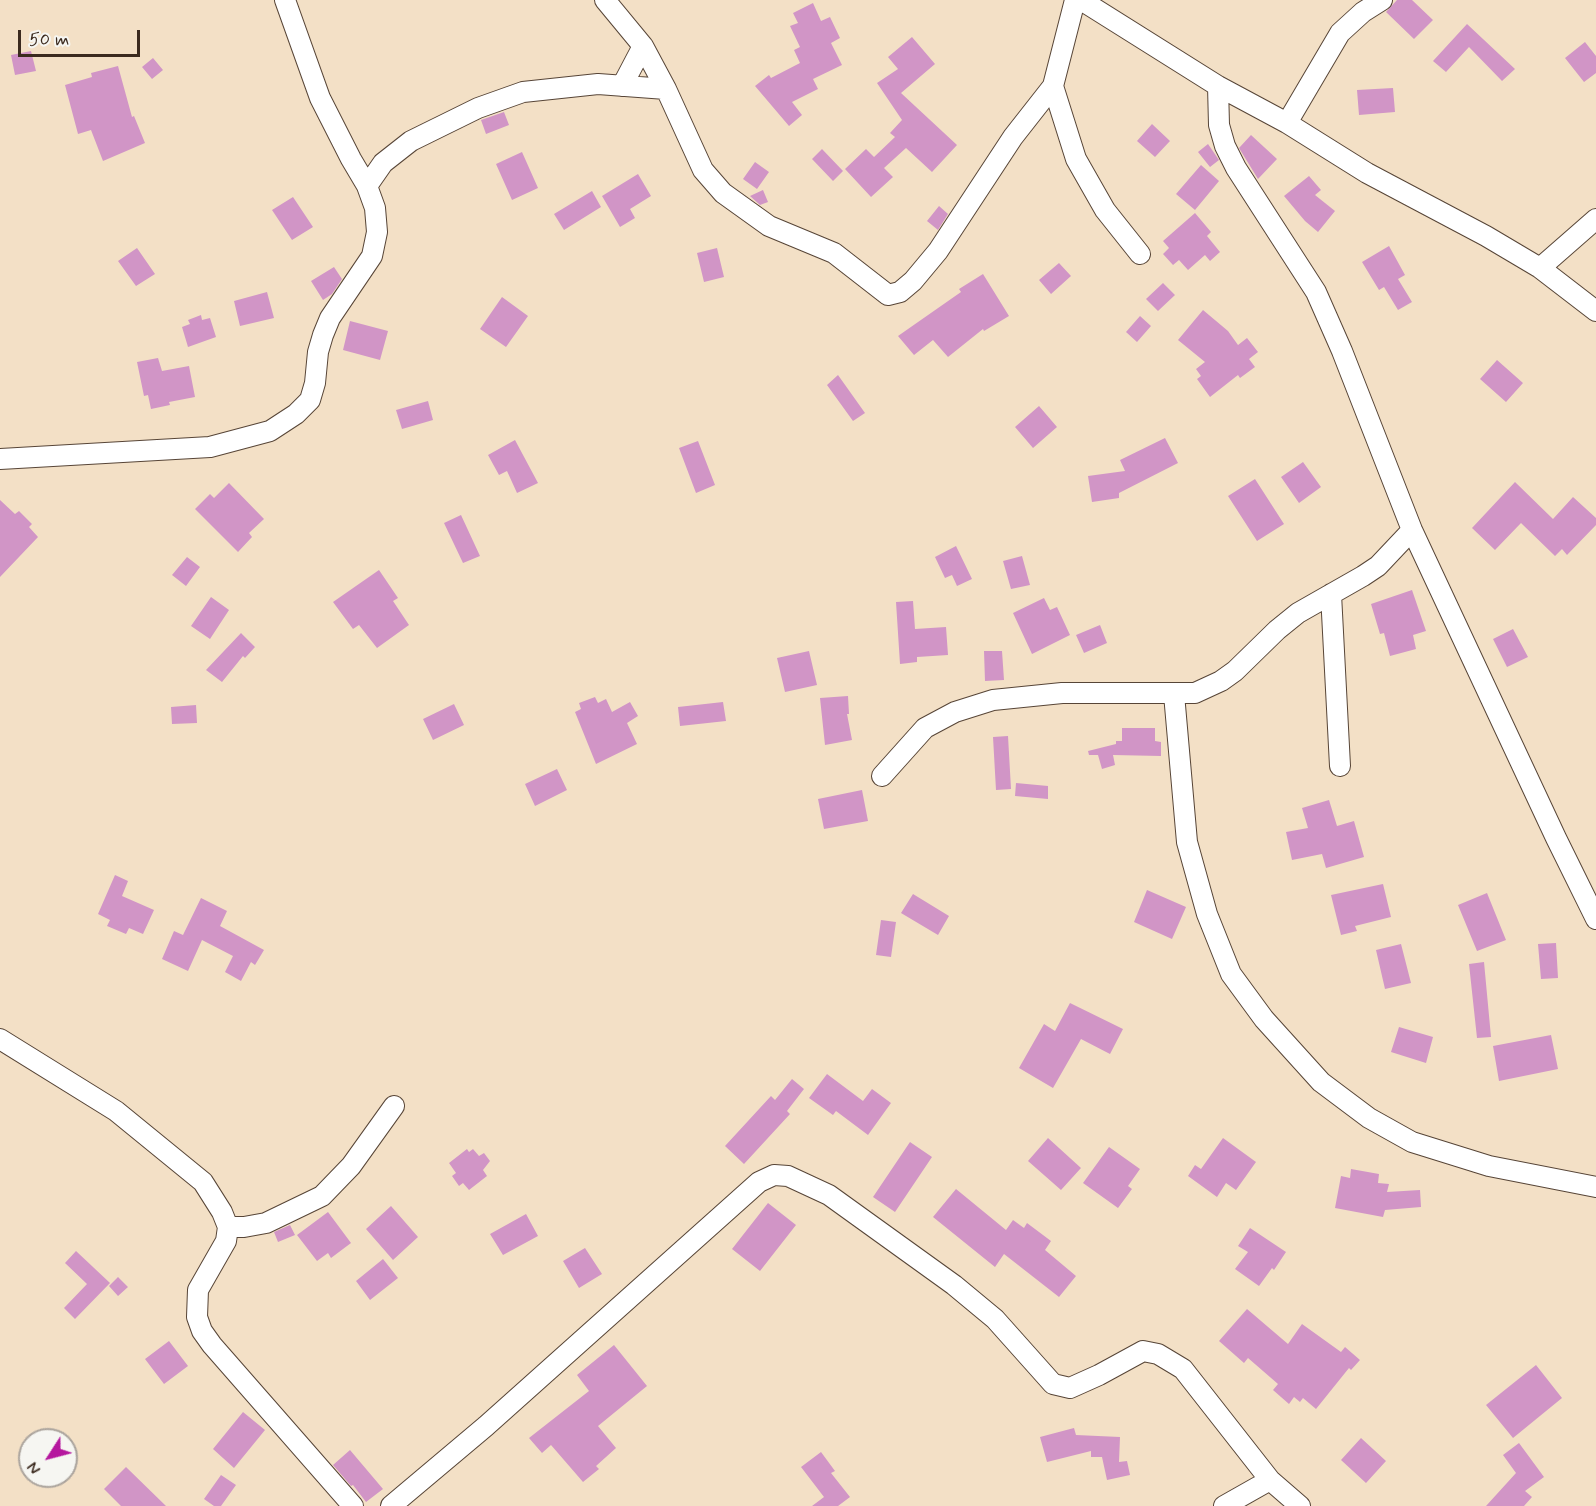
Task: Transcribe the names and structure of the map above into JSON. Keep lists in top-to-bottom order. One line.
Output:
{"scale_bar":"50 m","north":"bottom left"}
